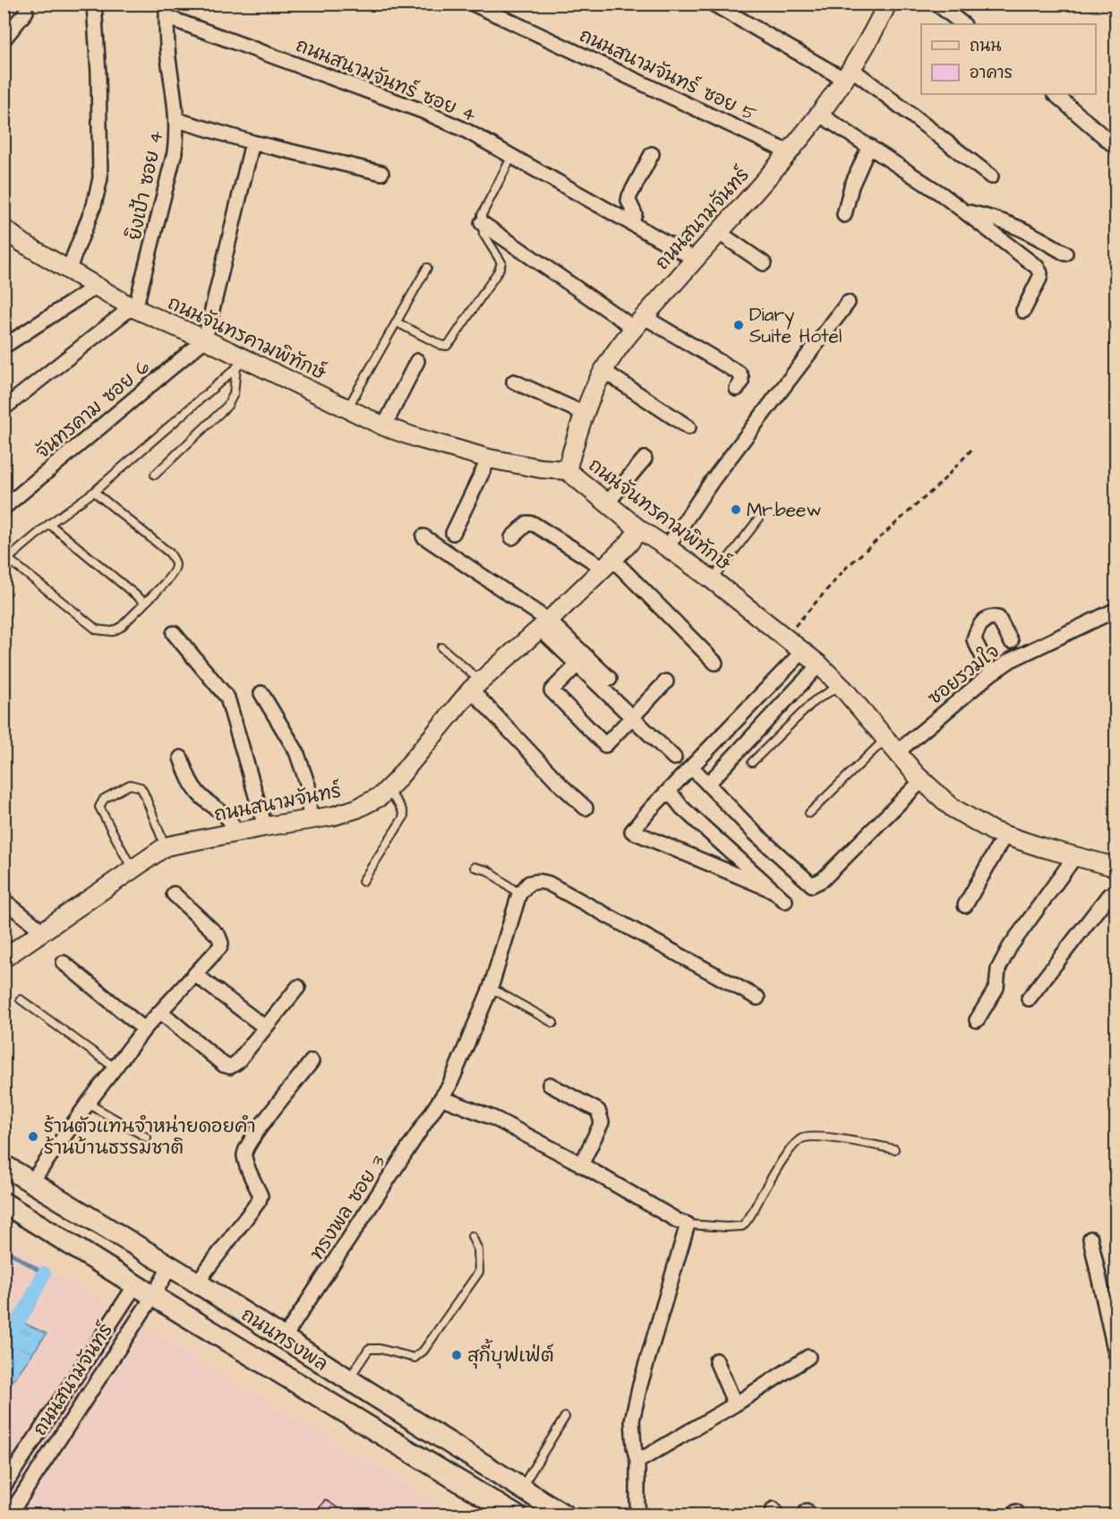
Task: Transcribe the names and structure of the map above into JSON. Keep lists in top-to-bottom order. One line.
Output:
{"streets":{"main road":["ถนนทรงพล"],"street":["ถนนสนามจันทร์ ซอย 5","ถนนสนามจันทร์ ซอย 4","ยิงเป้า ซอย 4","ถนนสนามจันทร์","ถนนจันทรคามพิทักษ์","จันทรคาม ซอย 6","ซอยรวมใจ","ทรงพล ซอย 3"]},"crossings":[["ถนนสนามจันทร์ ซอย 5","ถนนสนามจันทร์"],["ถนนสนามจันทร์ ซอย 4","ยิงเป้า ซอย 4"],["ถนนสนามจันทร์ ซอย 4","ถนนสนามจันทร์"],["ยิงเป้า ซอย 4","ถนนจันทรคามพิทักษ์"],["ถนนสนามจันทร์","ถนนจันทรคามพิทักษ์"],["ถนนสนามจันทร์","ถนนทรงพล"],["ถนนจันทรคามพิทักษ์","จันทรคาม ซอย 6"],["ถนนจันทรคามพิทักษ์","ซอยรวมใจ"],["ทรงพล ซอย 3","ถนนทรงพล"]],"places":["Diary Suite Hotel","Mr.beew","ร้านตัวแทนจำหน่ายดอยคำ ร้านบ้านธรรมชาติ","สุกี้บุฟเฟ่ต์"],"legend":["ถนน","อาคาร"]}
